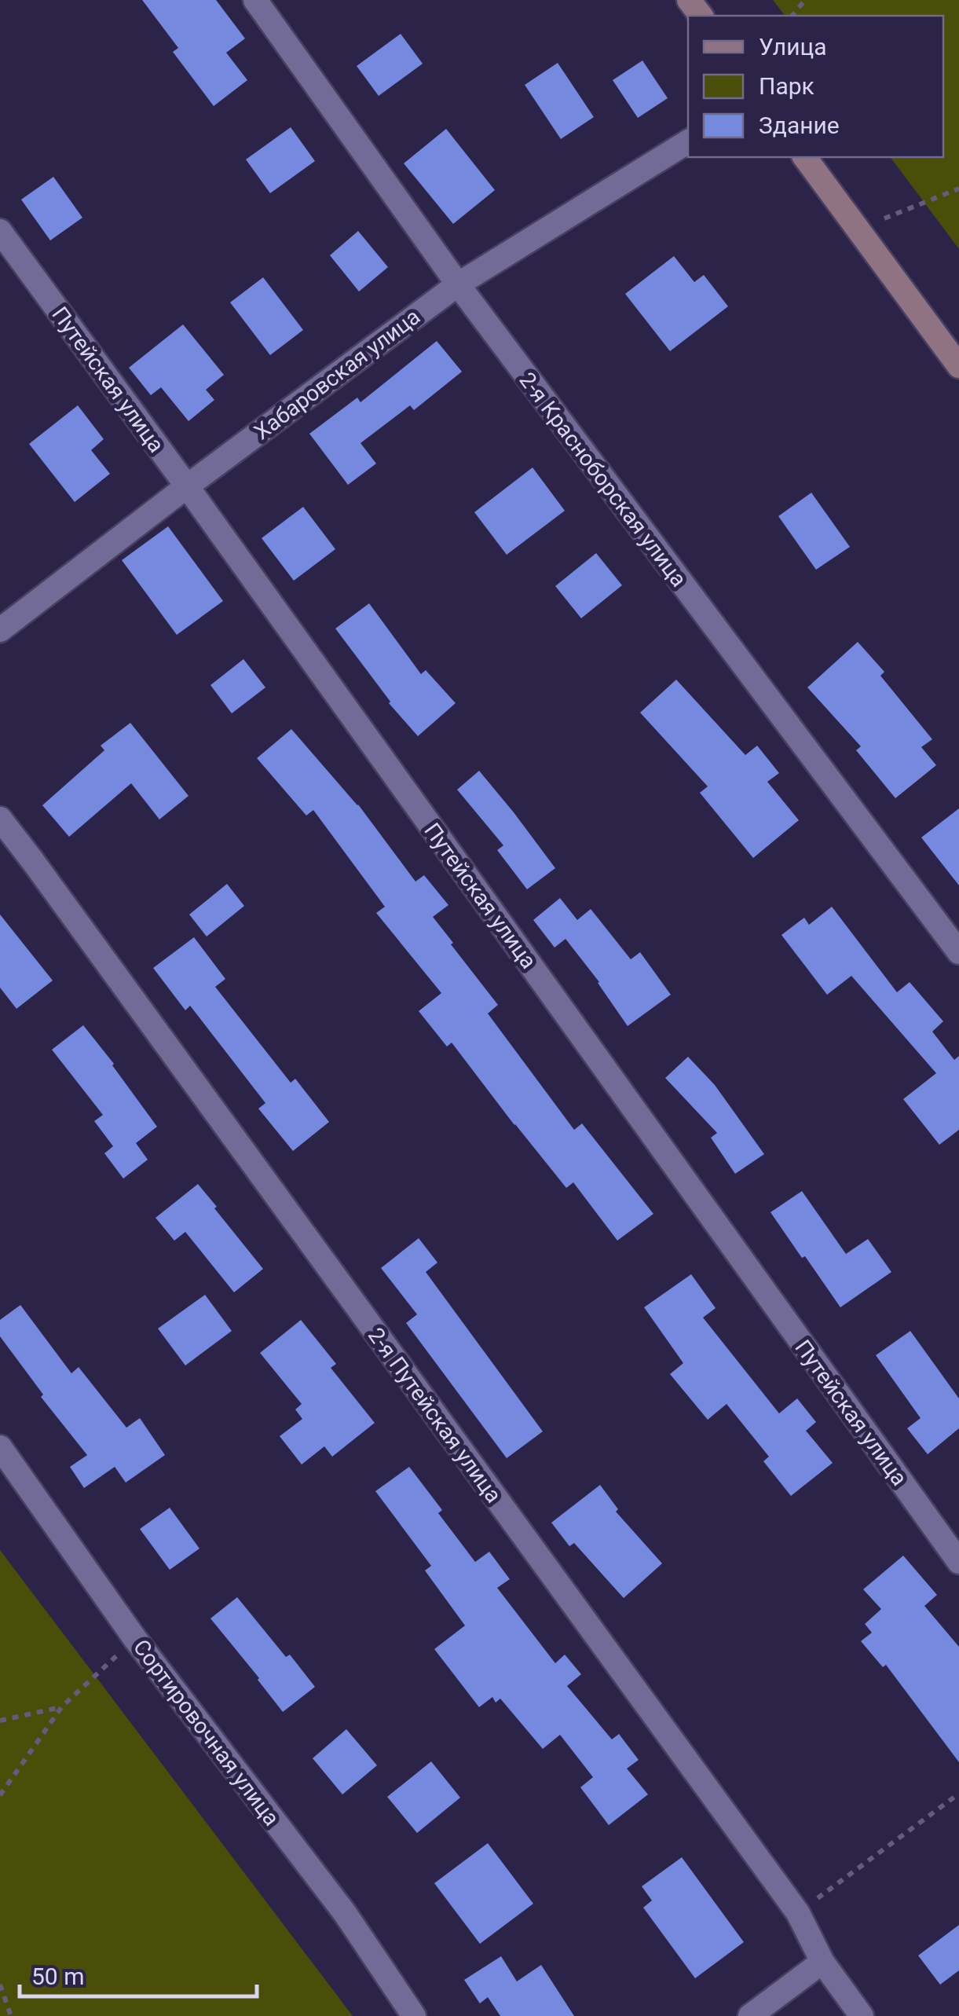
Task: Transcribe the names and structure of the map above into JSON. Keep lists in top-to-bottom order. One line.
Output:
{"streets":{"street":["Хабаровская улица","Путейская улица","2-я Красноборская улица","2-я Путейская улица","Сортировочная улица"]},"crossings":[["Хабаровская улица","Путейская улица"],["Хабаровская улица","2-я Красноборская улица"]],"legend":["Улица","Парк","Здание"],"scale_bar":"50 m"}
